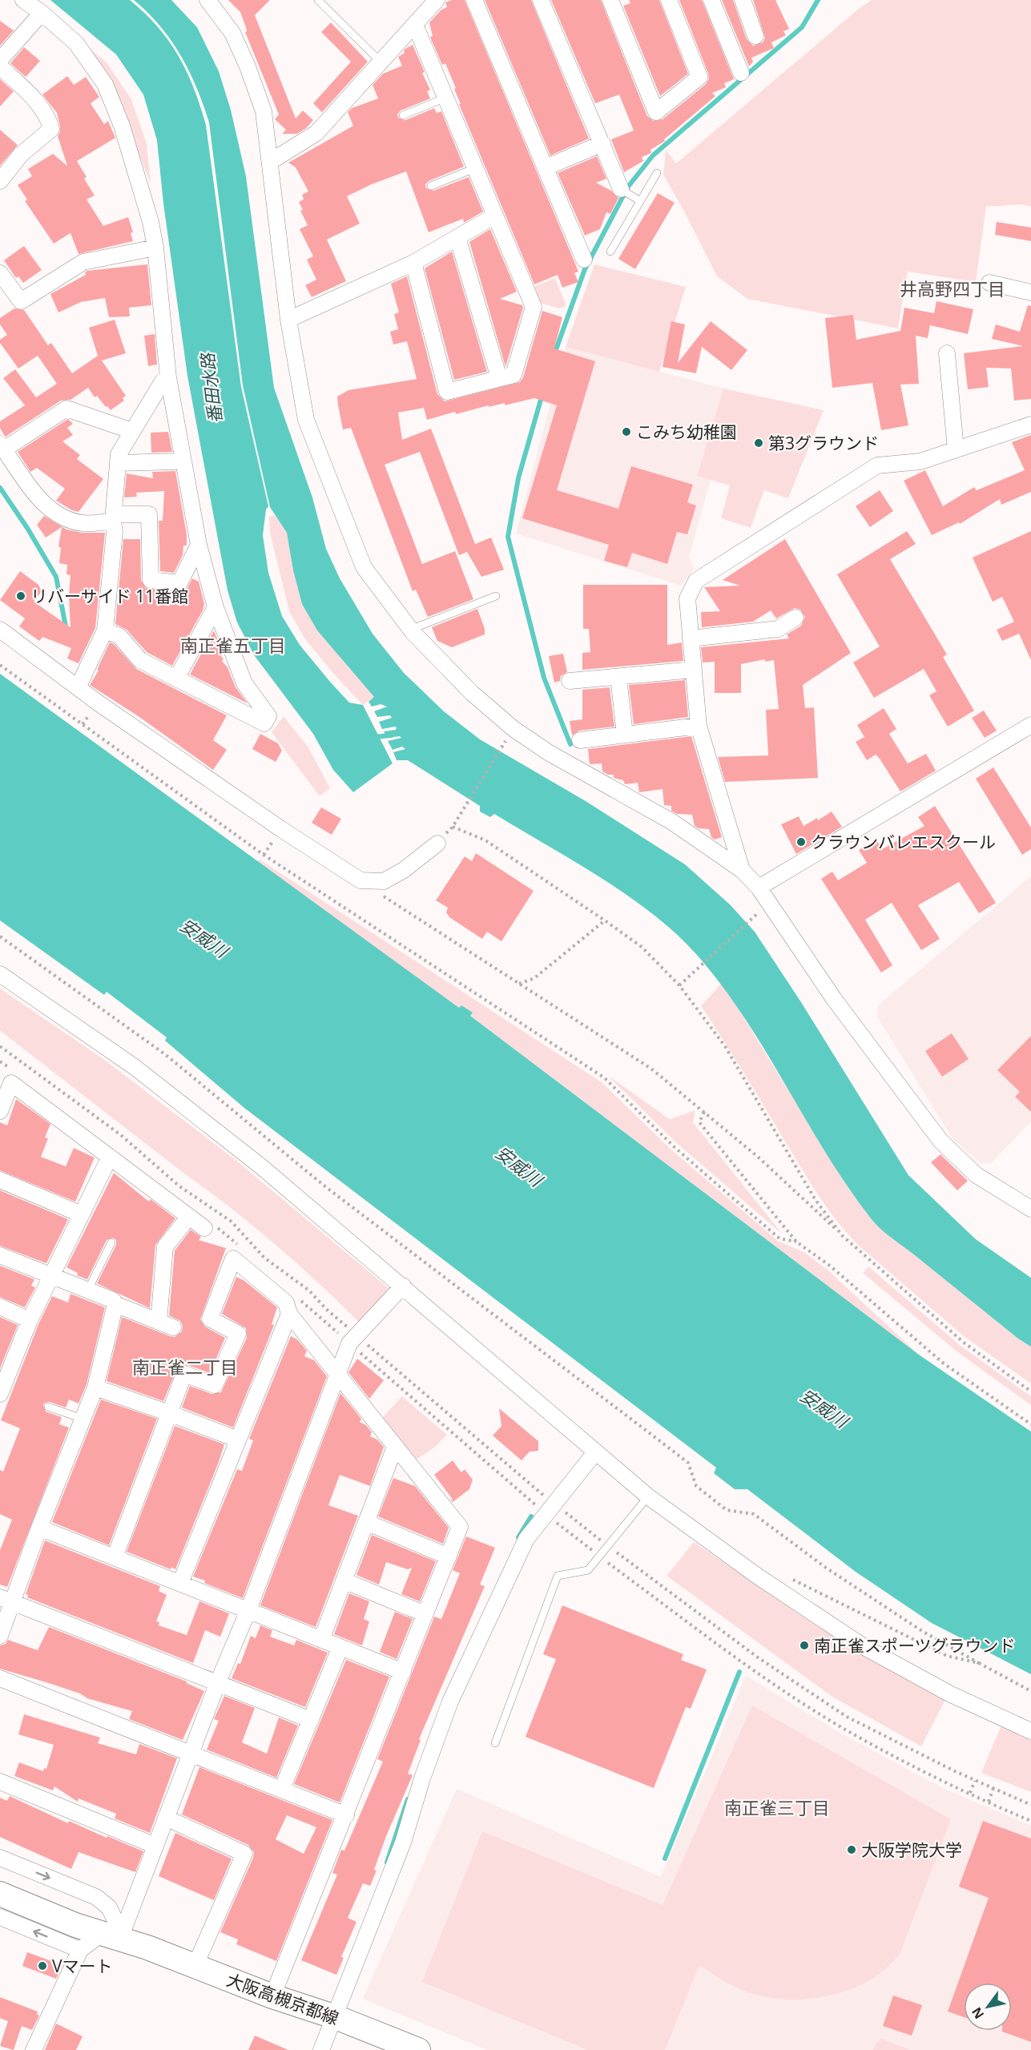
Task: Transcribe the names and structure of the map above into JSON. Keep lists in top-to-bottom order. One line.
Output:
{"streets":{"main road":["大阪高槻京都線"]},"districts":["井高野四丁目","南正雀五丁目","南正雀二丁目","南正雀三丁目"],"water":["番田水路","安威川"],"places":["こみち幼稚園","第3グラウンド","リバーサイド 11番館","クラウンバレエスクール","南正雀スポーツグラウンド","大阪学院大学","Vマート"],"north":"bottom left"}
